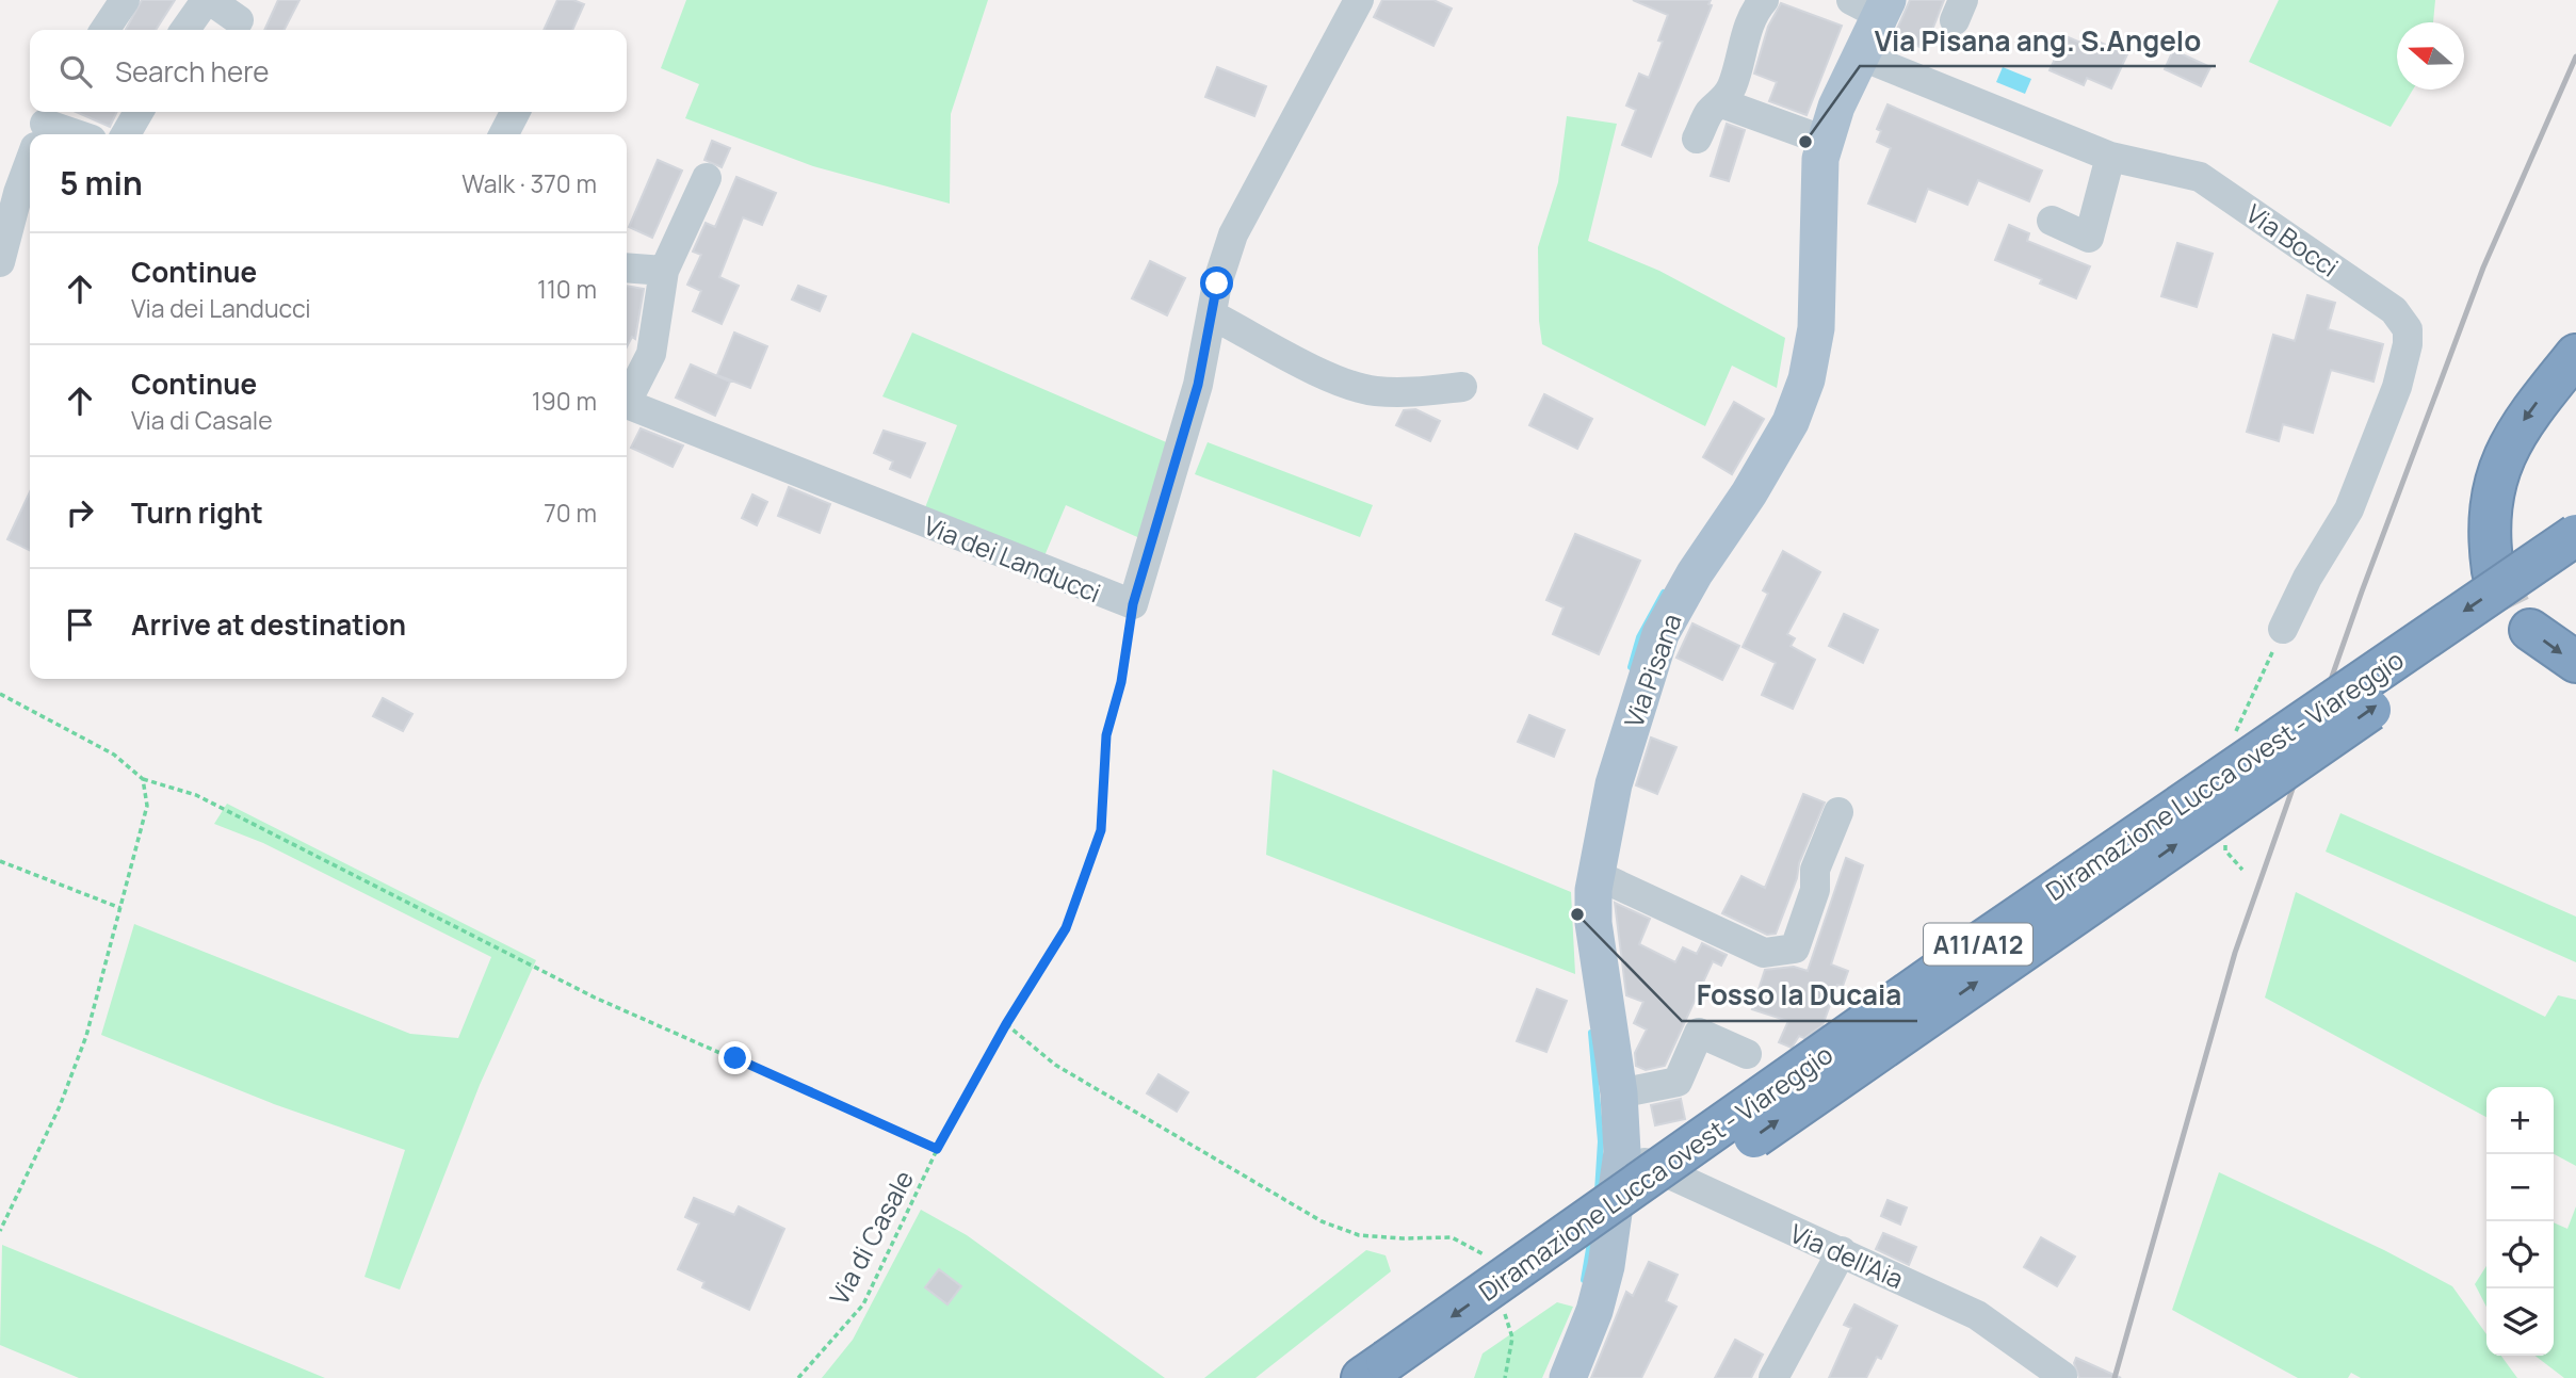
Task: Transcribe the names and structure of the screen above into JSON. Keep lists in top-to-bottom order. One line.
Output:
{"streets":{"highway":["Diramazione Lucca ovest - Viareggio","A11/A12"],"main road":["Via Pisana"],"street":["Via Bocci","Via dei Landucci","Via dell'Aia"],"path":["Via di Casale"]},"crossings":[["Via Bocci","Via Pisana"],["Via dei Landucci","Via di Casale"],["Via Pisana","Via dell'Aia"]],"places":["Via Pisana ang. S.Angelo","Fosso la Ducaia"],"north":"left","page":{"search":"Search here","heading":["5 min","Walk · 370 m"],"list":[["Continue","Via dei Landucci","110 m"],["Continue","Via di Casale","190 m"],["Turn right","70 m"],"Arrive at destination"],"map_buttons":["+","−"]}}
